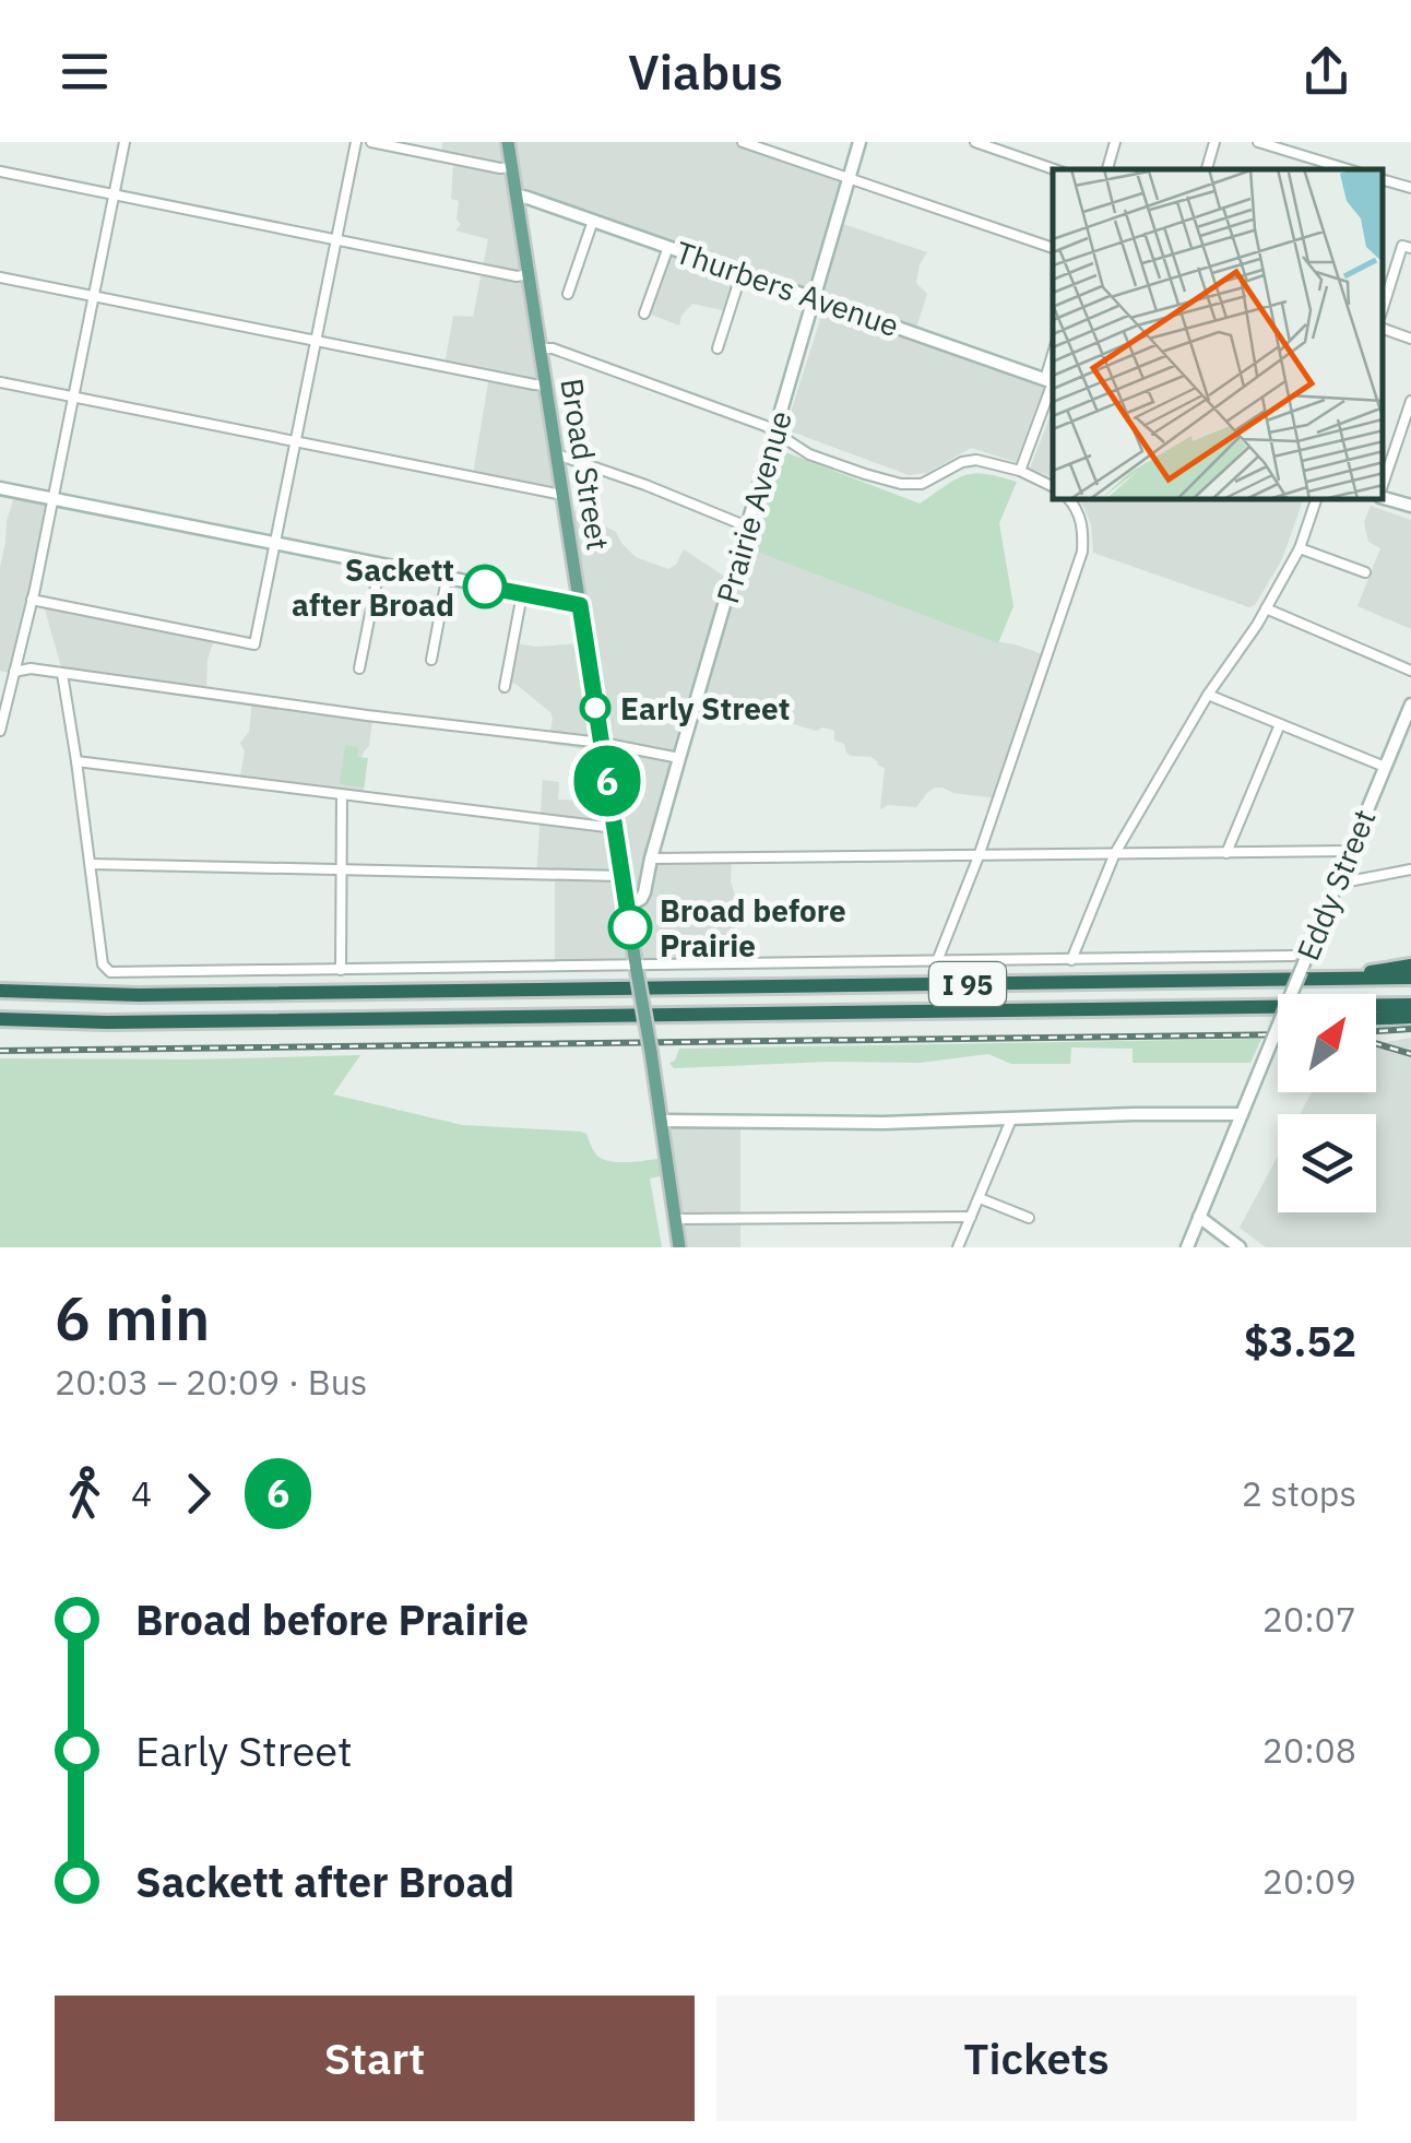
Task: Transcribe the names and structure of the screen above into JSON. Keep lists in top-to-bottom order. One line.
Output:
{"streets":{"highway":["I 95"],"main road":["Broad Street"],"street":["Thurbers Avenue","Prairie Avenue","Eddy Street"]},"crossings":[["Thurbers Avenue","Broad Street"],["Thurbers Avenue","Prairie Avenue"],["Broad Street","Prairie Avenue"]],"places":["Sackett after Broad","Early Street","Broad before Prairie"],"lines":["bus line 6"],"north":"top right","page":{"header":"Viabus","on_map":"6","heading":["6 min","20:03 – 20:09 · Bus","$3.52"],"legs":["4","6","2 stops"],"list":[{"name":"Broad before Prairie","value":"20:07"},{"name":"Early Street","value":"20:08"},{"name":"Sackett after Broad","value":"20:09"}],"buttons":["Start","Tickets"]}}
